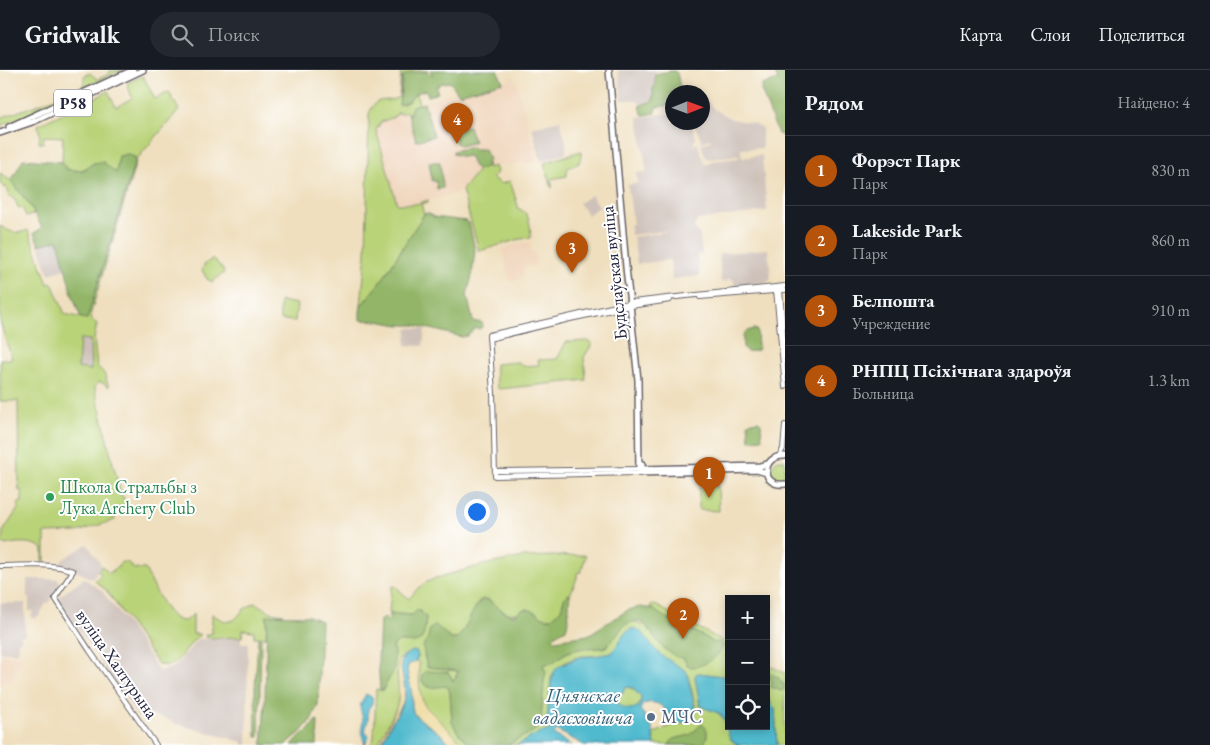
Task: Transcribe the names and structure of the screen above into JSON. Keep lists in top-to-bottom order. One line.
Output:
{"streets":{"main road":["Р58","Будслаўская вуліца"],"street":["вуліца Халтурына"]},"water":["Цнянскае вадасховішча"],"places":["Школа Стральбы з Лука Archery Club","МЧС"],"north":"right","page":{"header":"Gridwalk","search":"Поиск","nav":["Карта","Слои","Поделиться"],"heading":["Рядом","Найдено: 4"],"pins":["4","3","1","2"],"list":[{"mark":"1","name":"Форэст Парк","note":"Парк","value":"830 m"},{"mark":"2","name":"Lakeside Park","note":"Парк","value":"860 m"},{"mark":"3","name":"Белпошта","note":"Учреждение","value":"910 m"},{"mark":"4","name":"РНПЦ Псіхічнага здароўя","note":"Больница","value":"1.3 km"}],"map_buttons":["+","−"]}}
